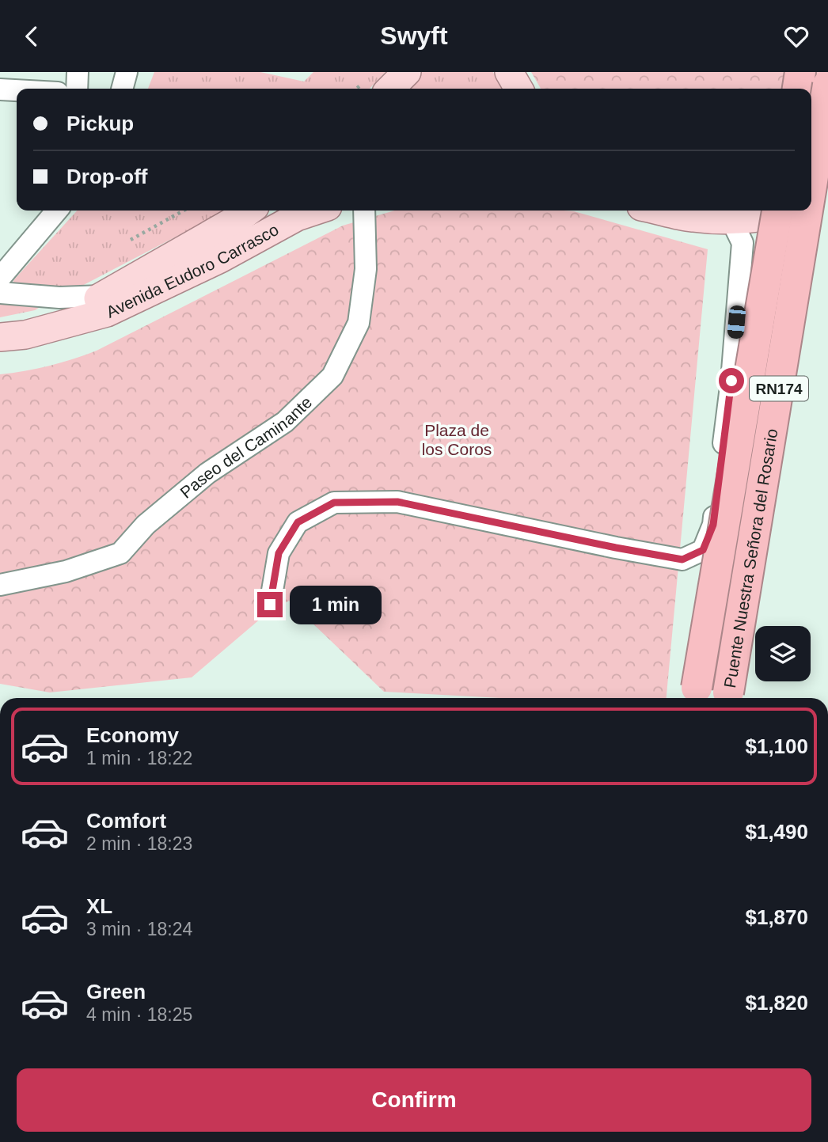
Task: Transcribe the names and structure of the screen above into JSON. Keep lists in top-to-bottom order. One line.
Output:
{"streets":{"highway":["RN174","Puente Nuestra Señora del Rosario"],"main road":["Avenida Eudoro Carrasco"],"street":["Paseo del Caminante"]},"parks":["Plaza de los Coros"],"page":{"header":"Swyft","banner":["Pickup","Drop-off"],"bubble":"1 min","list":[{"name":"Economy","note":"1 min · 18:22","value":"$1,100"},{"name":"Comfort","note":"2 min · 18:23","value":"$1,490"},{"name":"XL","note":"3 min · 18:24","value":"$1,870"},{"name":"Green","note":"4 min · 18:25","value":"$1,820"}],"buttons":"Confirm"}}
